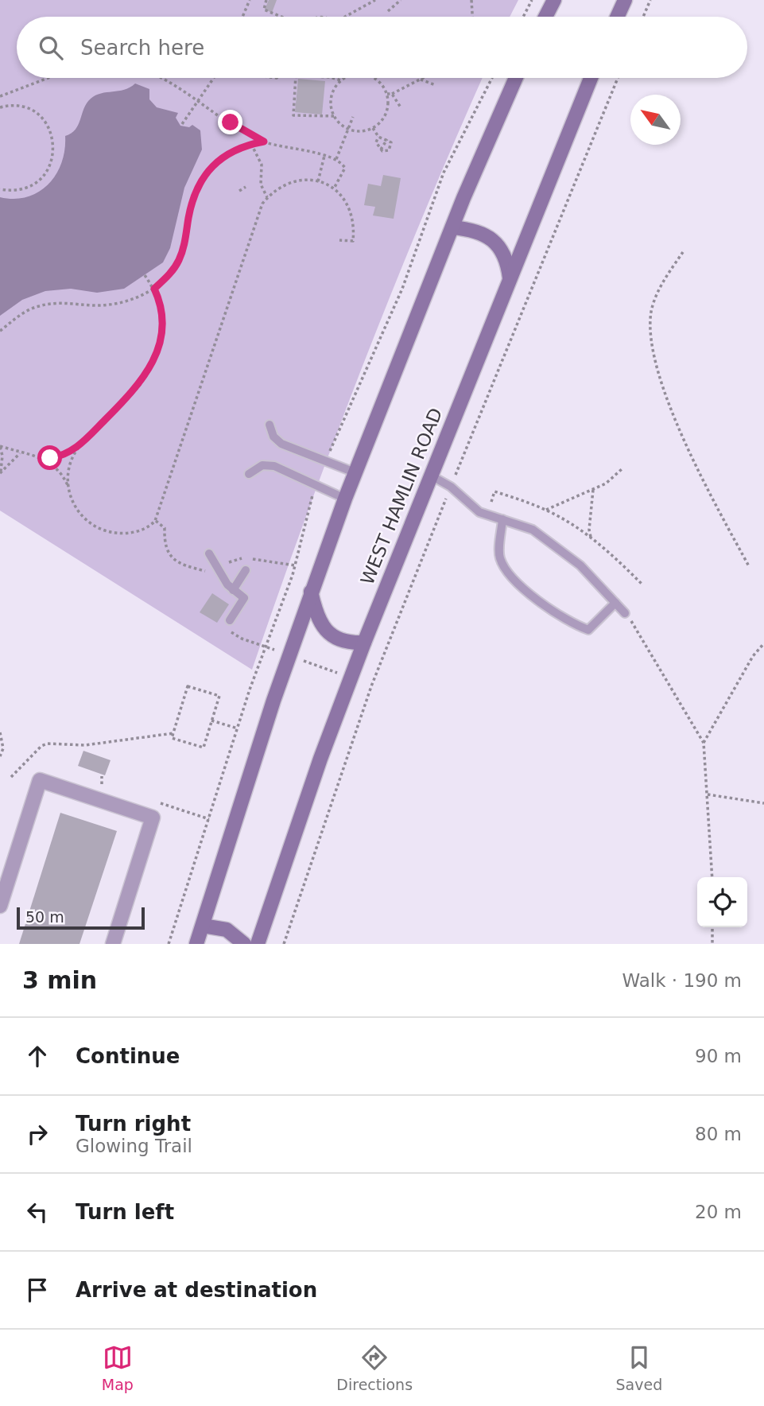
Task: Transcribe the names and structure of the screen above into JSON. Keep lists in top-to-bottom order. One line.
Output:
{"streets":{"main road":["WEST HAMLIN ROAD"]},"scale_bar":"50 m","north":"top left","page":{"search":"Search here","scale":"50 m","heading":["3 min","Walk · 190 m"],"list":[["Continue","90 m"],["Turn right","Glowing Trail","80 m"],["Turn left","20 m"],"Arrive at destination"],"nav":["Map","Directions","Saved"]}}
